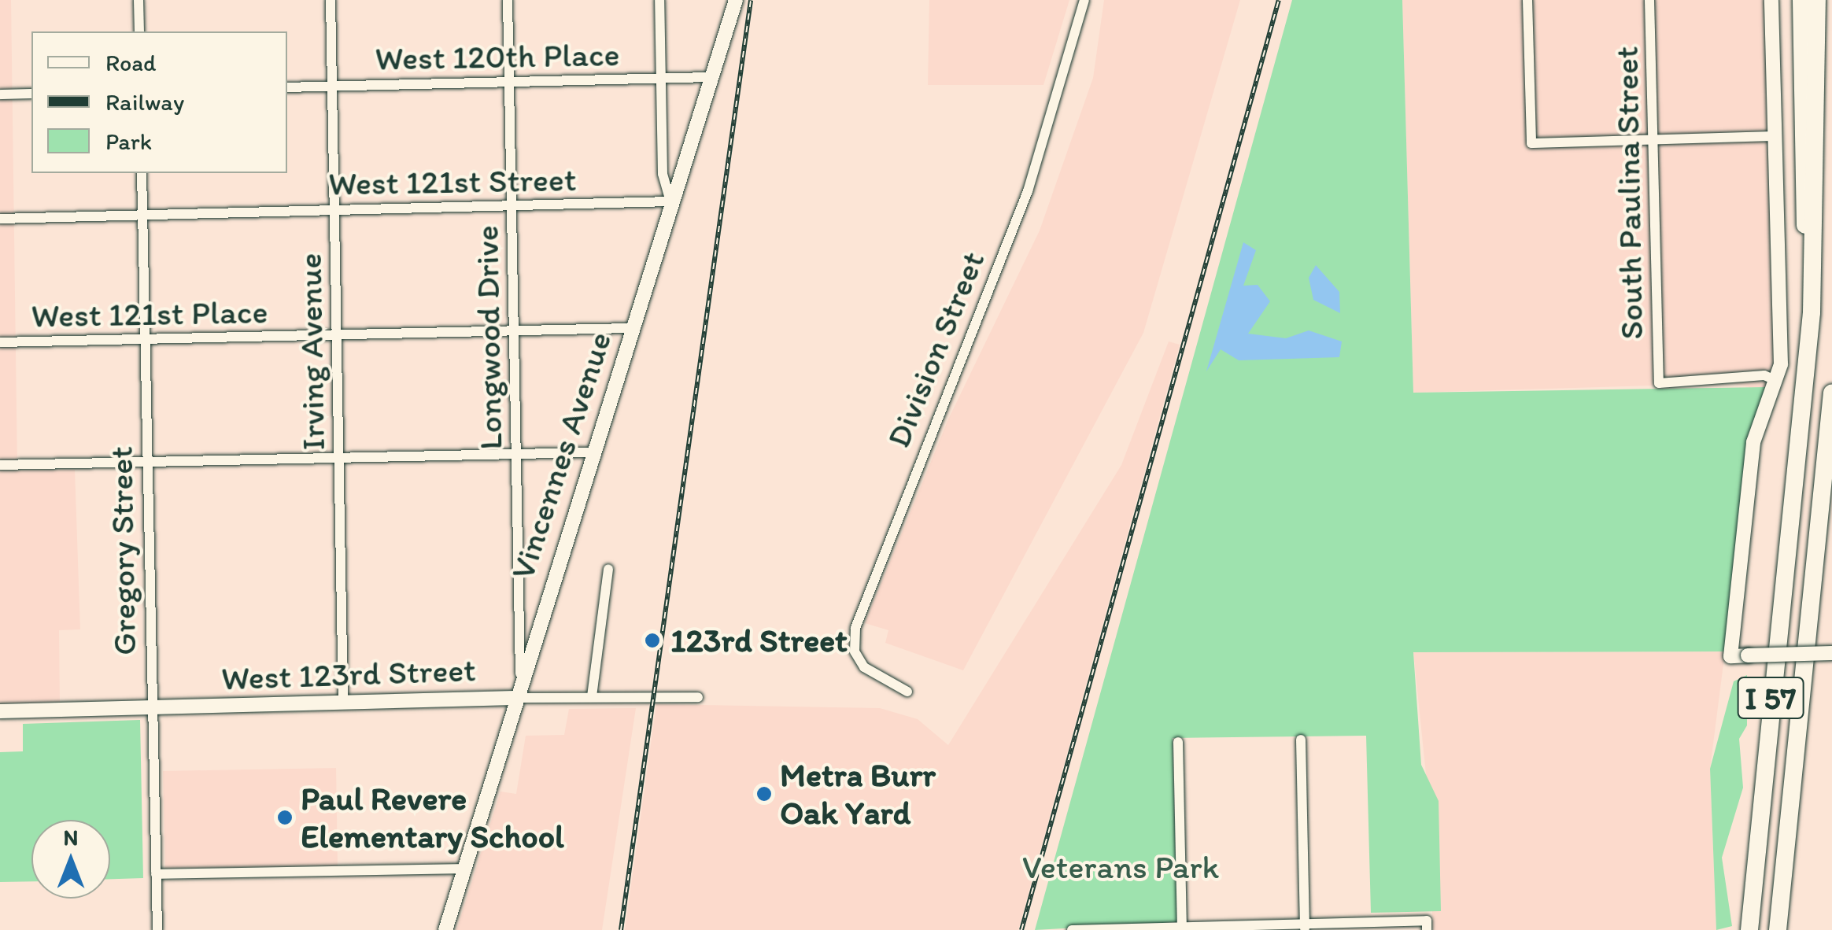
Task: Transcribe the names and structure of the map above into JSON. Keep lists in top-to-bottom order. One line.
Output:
{"streets":{"highway":["I 57"],"main road":["Vincennes Avenue","West 123rd Street"],"street":["West 120th Place","West 121st Street","South Paulina Street","West 121st Place","Longwood Drive","Division Street","Irving Avenue","Gregory Street"]},"crossings":[["West 120th Place","Longwood Drive"],["West 120th Place","Irving Avenue"],["West 120th Place","Vincennes Avenue"],["West 121st Street","Longwood Drive"],["West 121st Street","Irving Avenue"],["West 121st Street","Vincennes Avenue"],["West 121st Street","Gregory Street"],["West 121st Place","Longwood Drive"],["West 121st Place","Irving Avenue"],["West 121st Place","Vincennes Avenue"],["West 121st Place","Gregory Street"],["Longwood Drive","Vincennes Avenue"],["Irving Avenue","West 123rd Street"],["Vincennes Avenue","West 123rd Street"],["Gregory Street","West 123rd Street"]],"parks":["Veterans Park"],"places":["123rd Street","Metra Burr Oak Yard","Paul Revere Elementary School"],"legend":["Road","Railway","Park"],"north":"top"}
